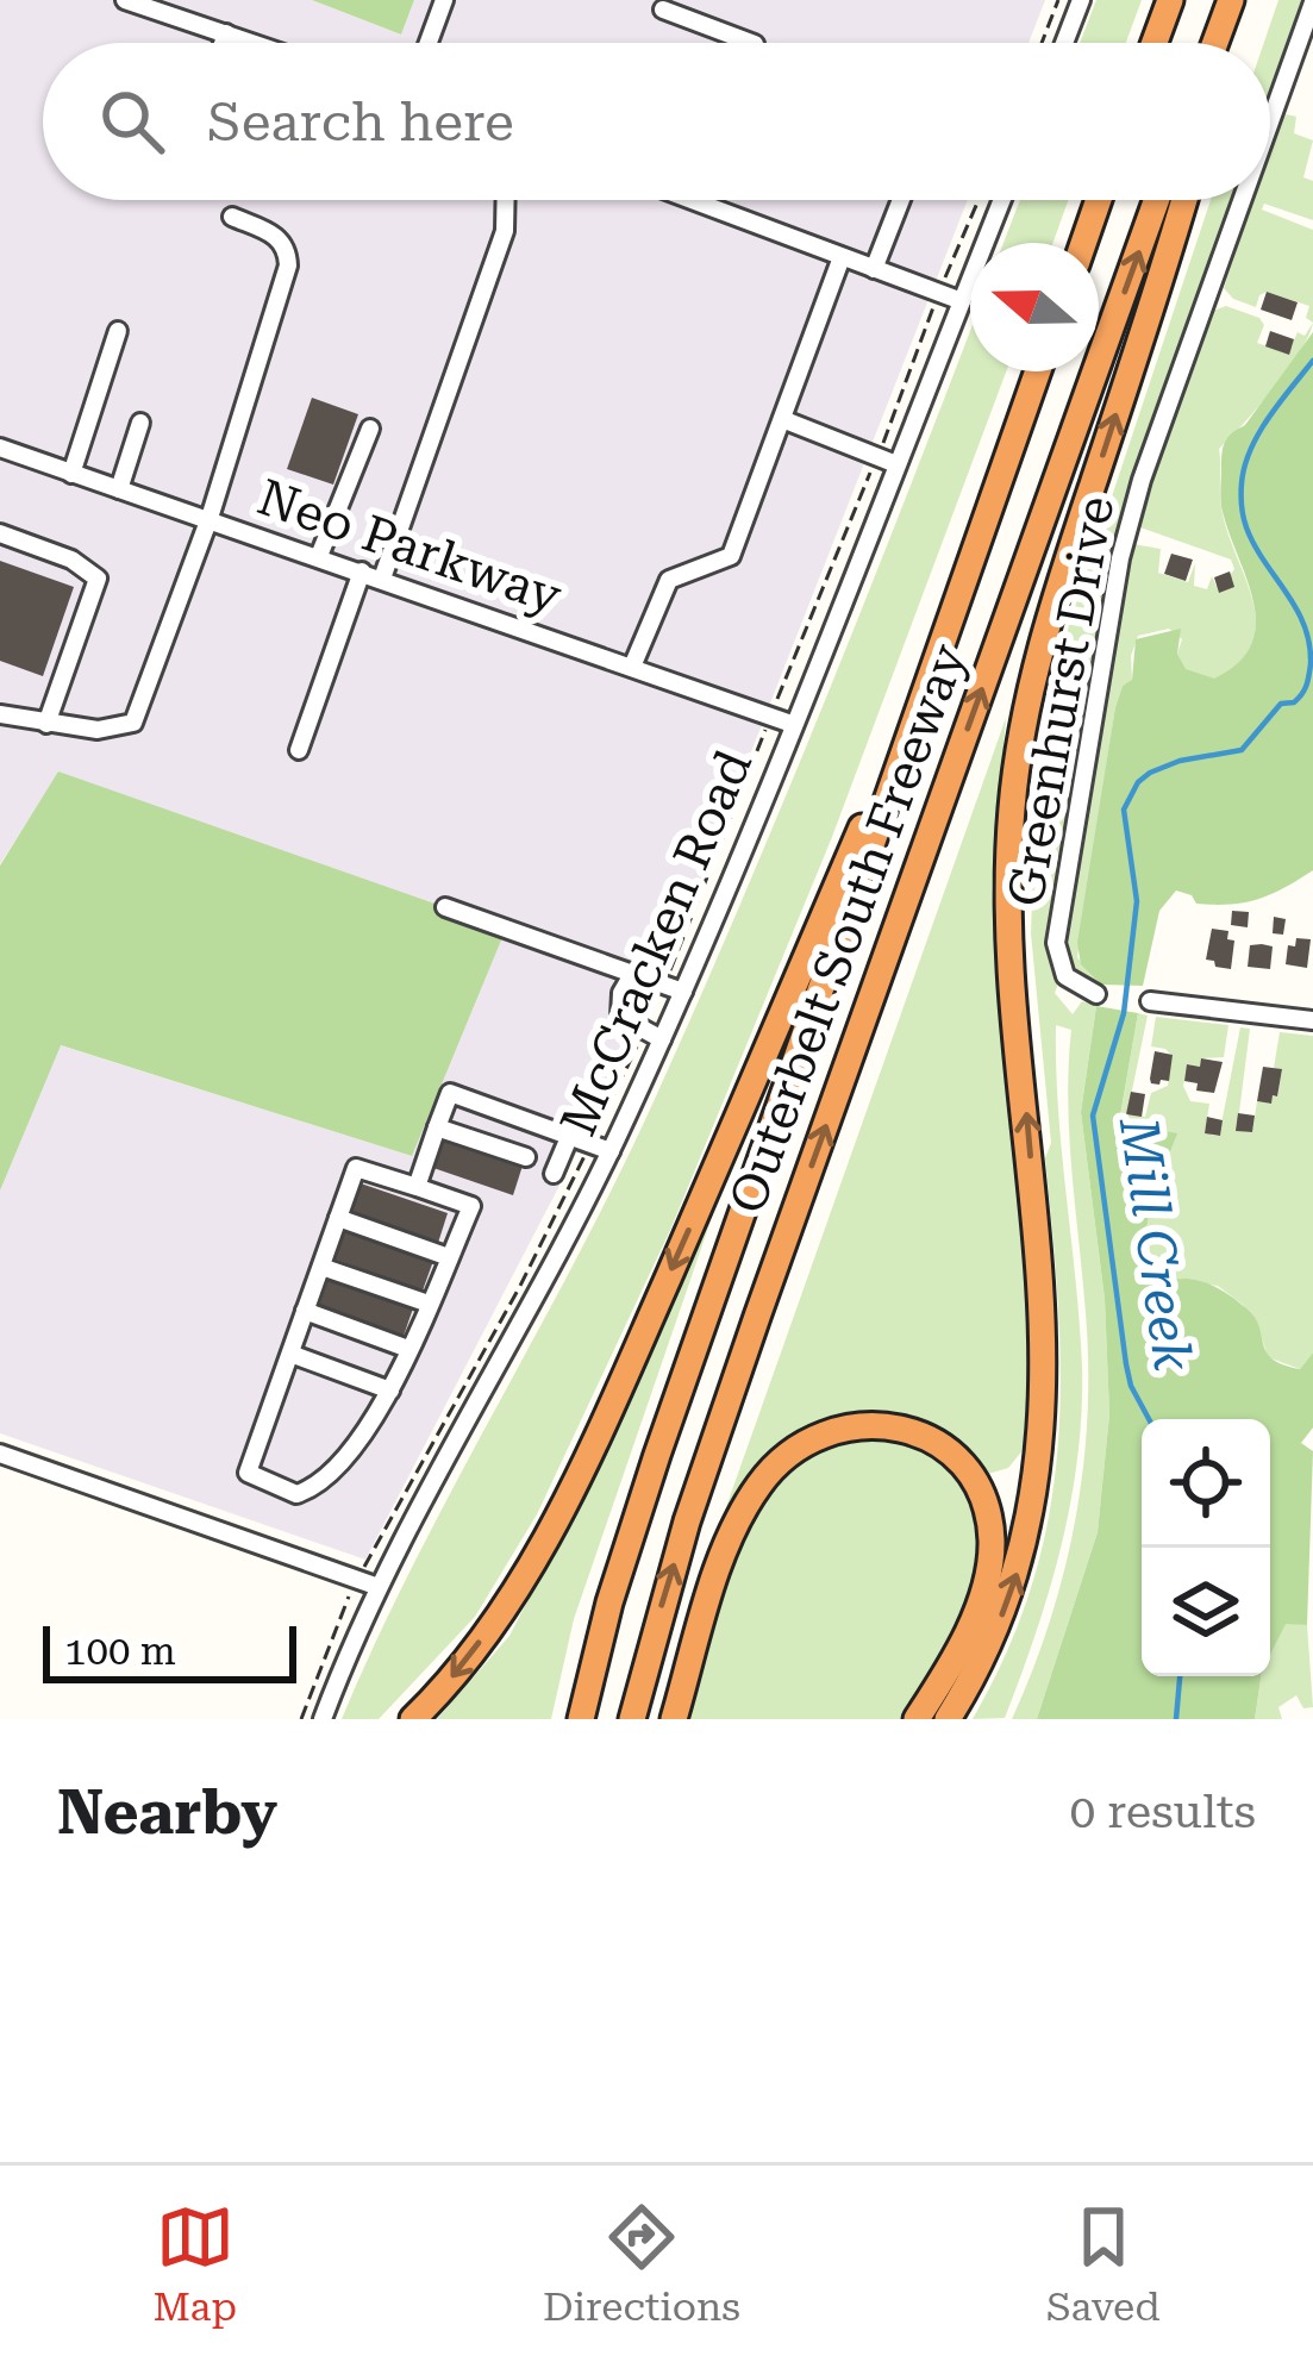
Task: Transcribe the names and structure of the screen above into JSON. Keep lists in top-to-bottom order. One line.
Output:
{"streets":{"highway":["Outerbelt South Freeway"],"street":["Neo Parkway","Greenhurst Drive","McCracken Road"]},"crossings":[["Neo Parkway","McCracken Road"]],"water":["Mill Creek"],"scale_bar":"100 m","north":"left","page":{"search":"Search here","scale":"100 m","heading":["Nearby","0 results"],"nav":["Map","Directions","Saved"]}}
